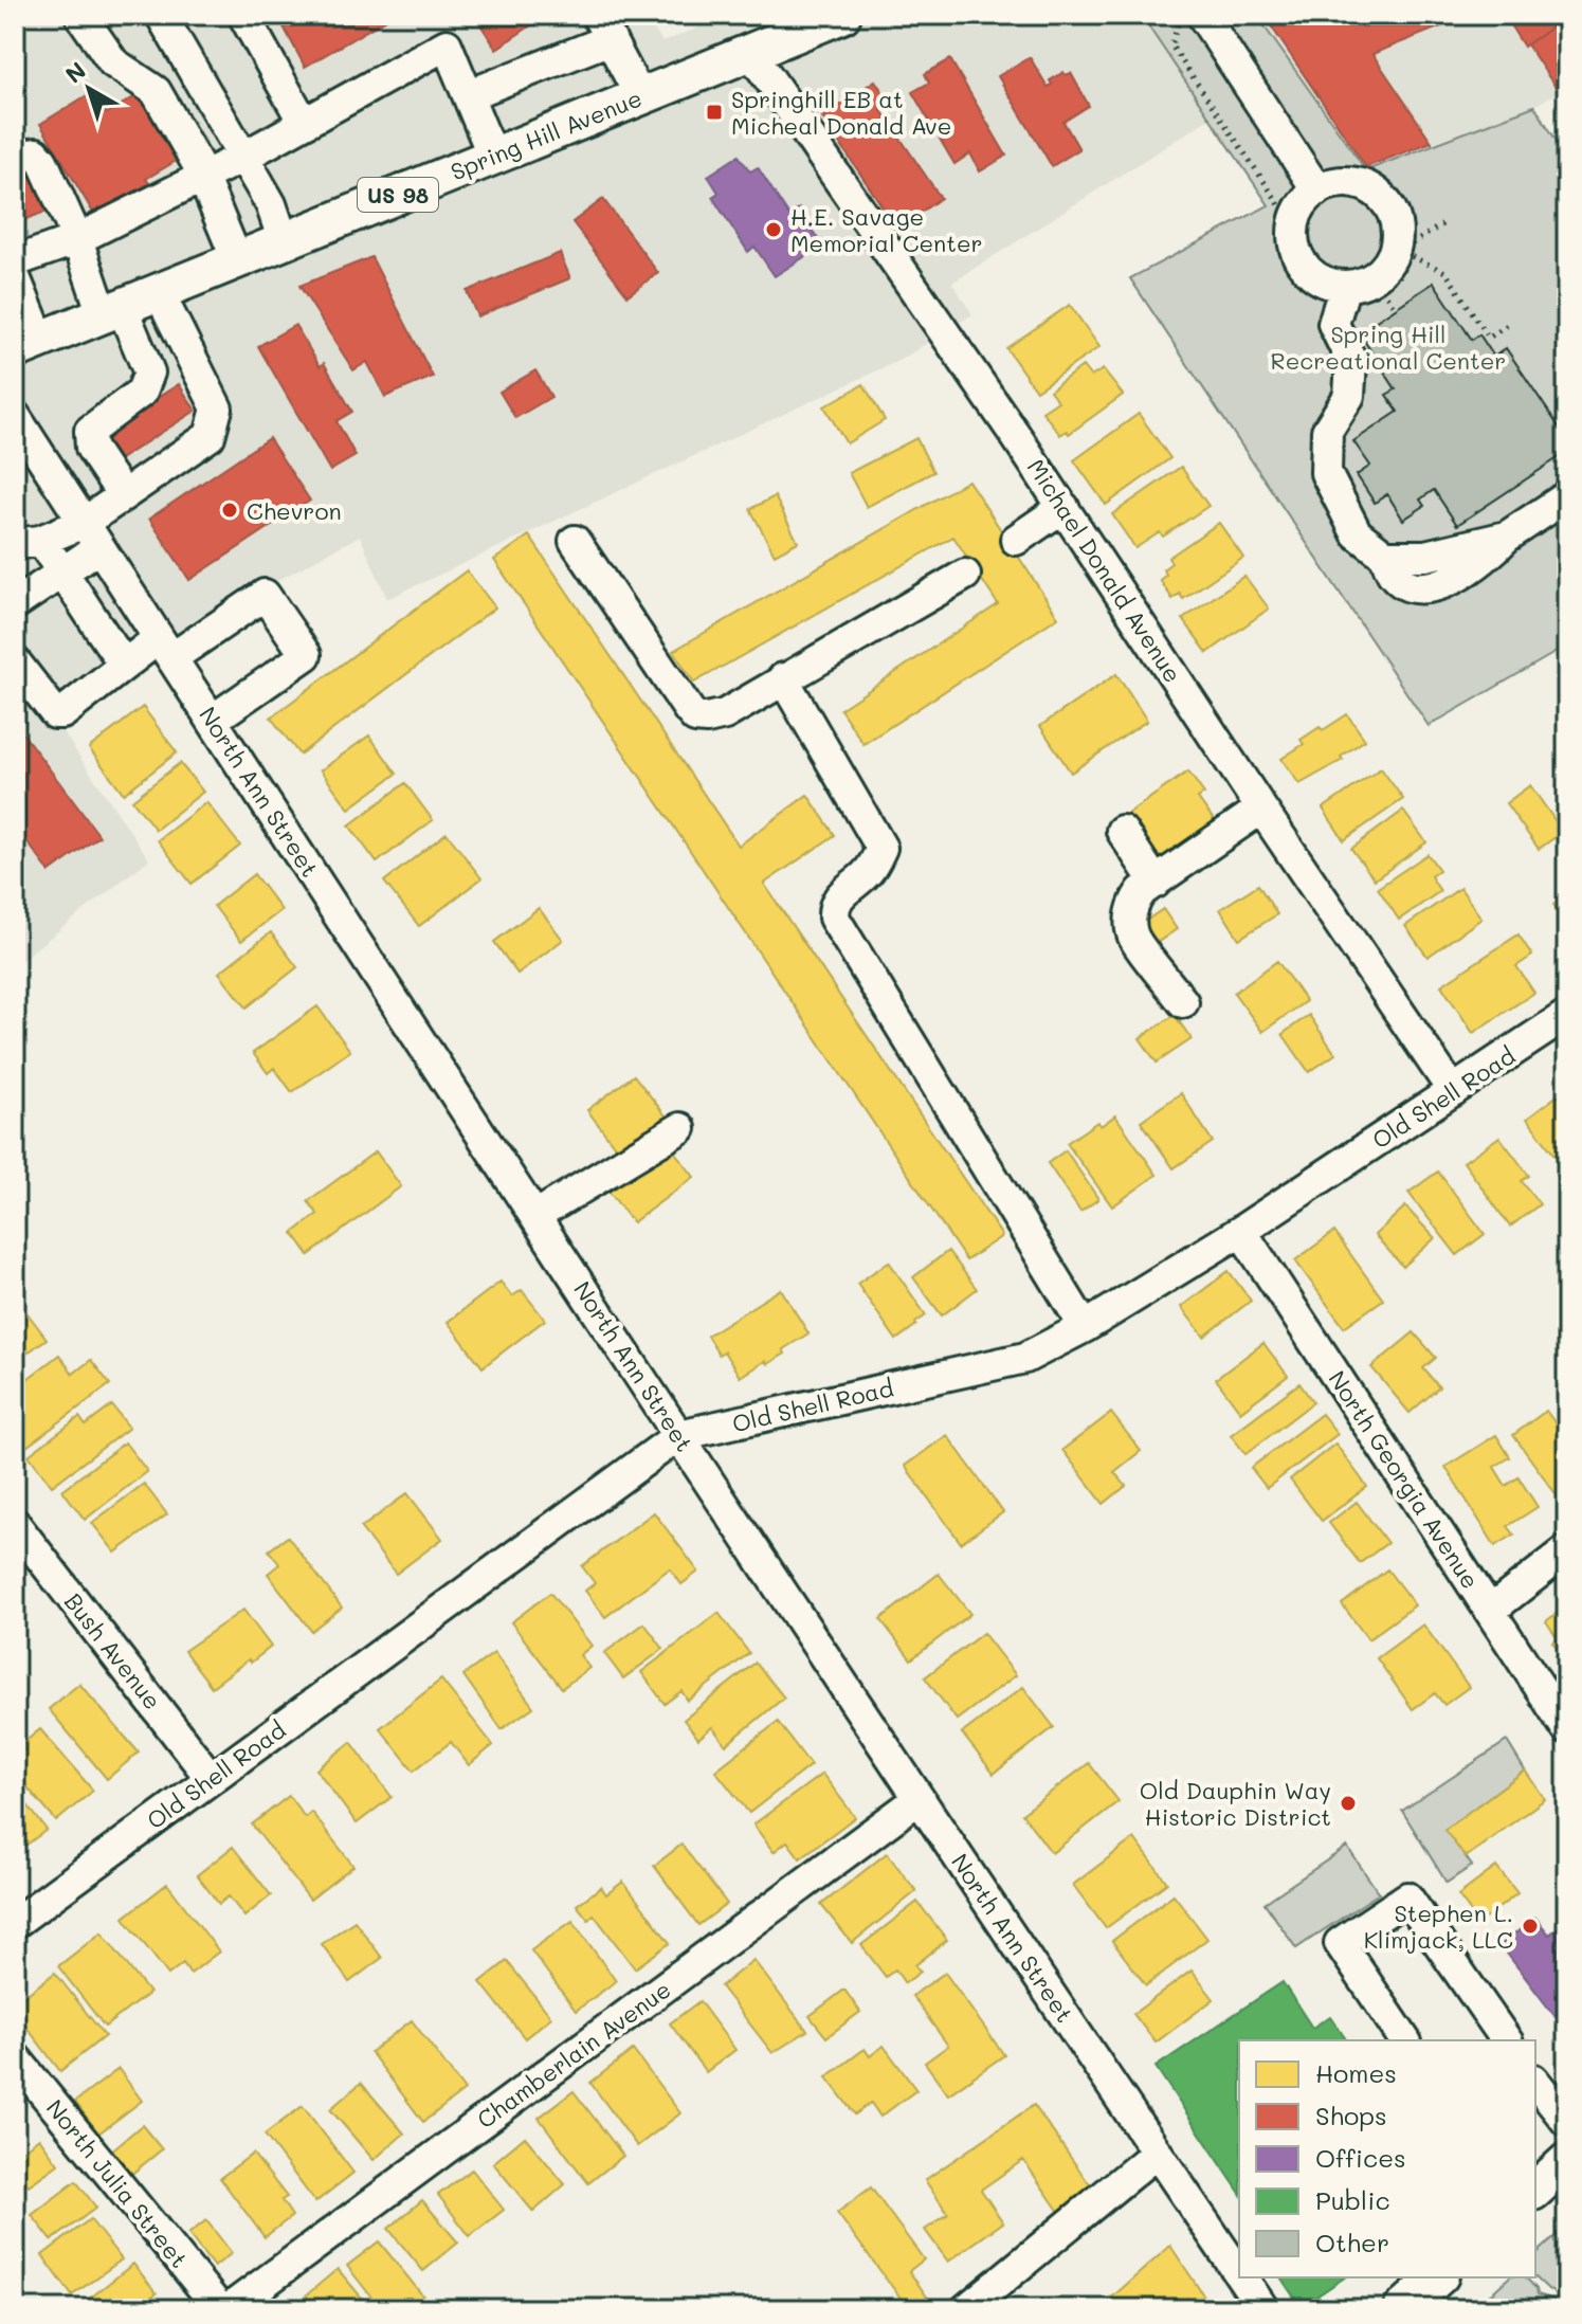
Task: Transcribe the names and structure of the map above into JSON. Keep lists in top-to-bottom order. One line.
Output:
{"streets":{"main road":["Spring Hill Avenue","US 98"],"street":["Michael Donald Avenue","North Ann Street","Old Shell Road","North Georgia Avenue","Bush Avenue","Chamberlain Avenue","North Julia Street"]},"crossings":[["Spring Hill Avenue","Michael Donald Avenue"],["Michael Donald Avenue","Old Shell Road"],["North Ann Street","Old Shell Road"],["North Ann Street","Chamberlain Avenue"],["Old Shell Road","North Georgia Avenue"],["Old Shell Road","Bush Avenue"]],"parks":["Spring Hill Recreational Center"],"places":{"transit":["Springhill EB at Micheal Donald Ave"],"other":["H.E. Savage Memorial Center","Chevron","Old Dauphin Way Historic District","Stephen L. Klimjack, LLC"]},"legend":["Homes","Shops","Offices","Public","Other"],"north":"top left"}
